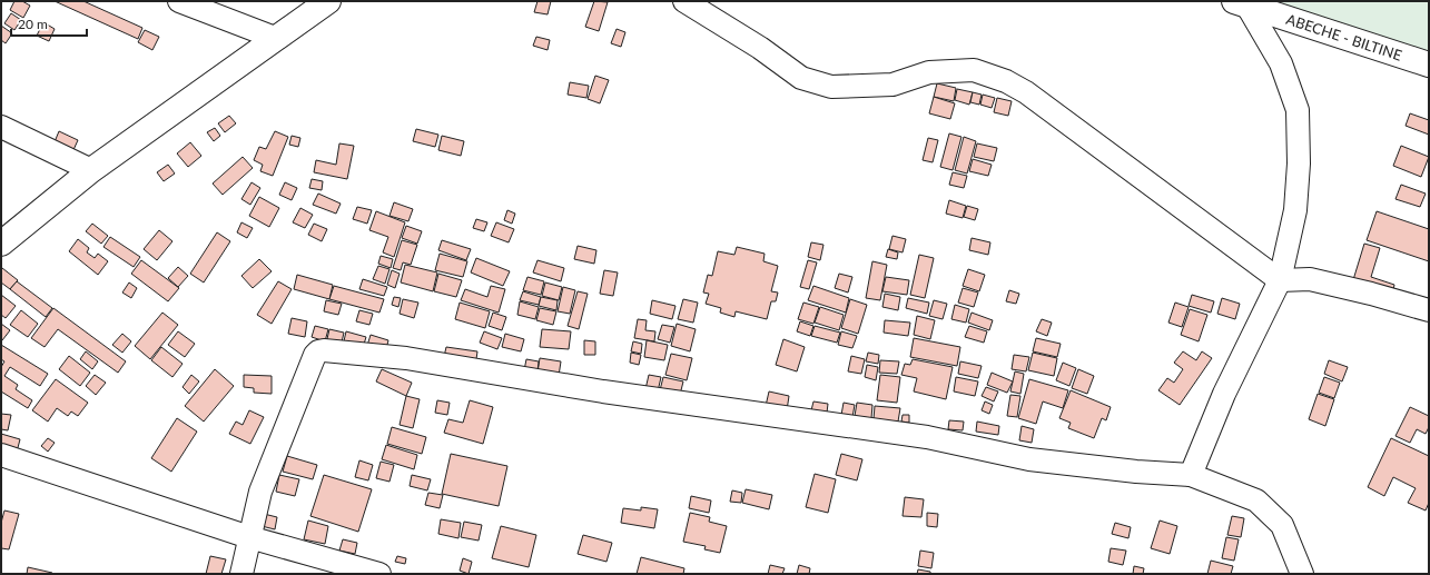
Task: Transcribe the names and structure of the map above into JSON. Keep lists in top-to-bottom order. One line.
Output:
{"streets":{"street":["ABECHE - BILTINE"]},"scale_bar":"20 m"}
